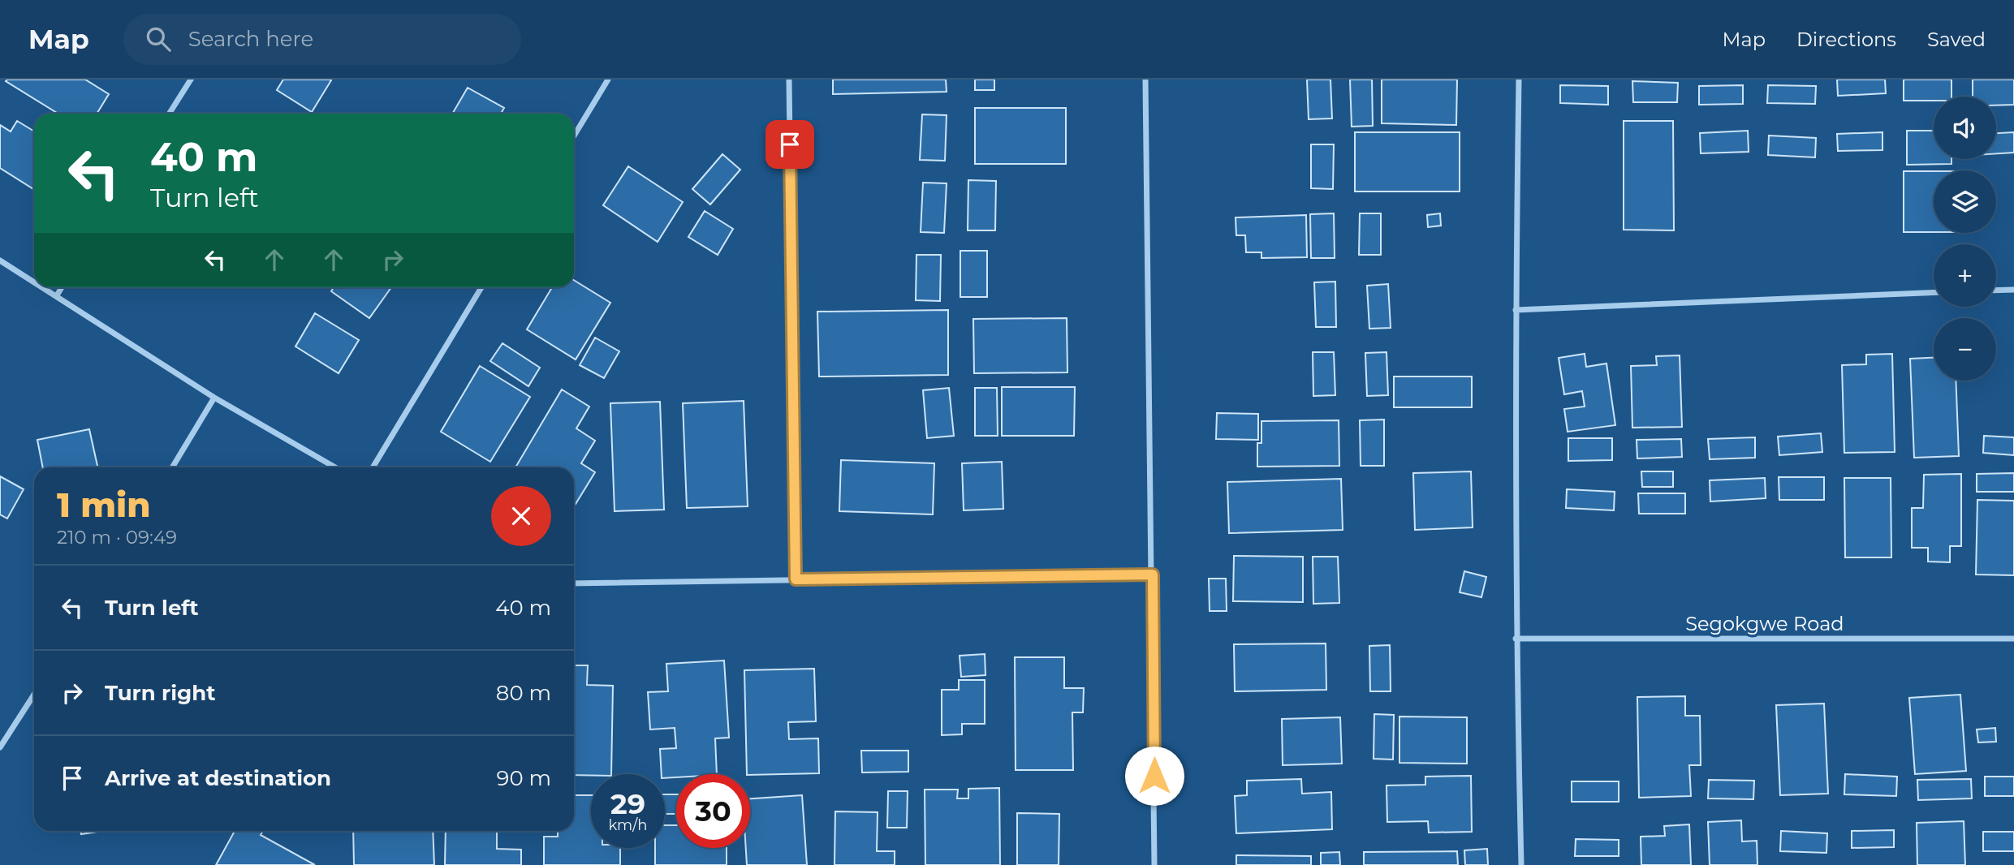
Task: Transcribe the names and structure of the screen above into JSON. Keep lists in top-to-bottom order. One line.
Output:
{"streets":{"street":["Segokgwe Road"]},"page":{"header":"Map","search":"Search here","nav":["Map","Directions","Saved"],"map_buttons":["+","−"],"turn":["40 m","Turn left"],"heading":["1 min","210 m · 09:49"],"list":[{"name":"Turn left","value":"40 m"},{"name":"Turn right","value":"80 m"},{"name":"Arrive at destination","value":"90 m"}],"speed":"29 km/h","limit":"30"}}
